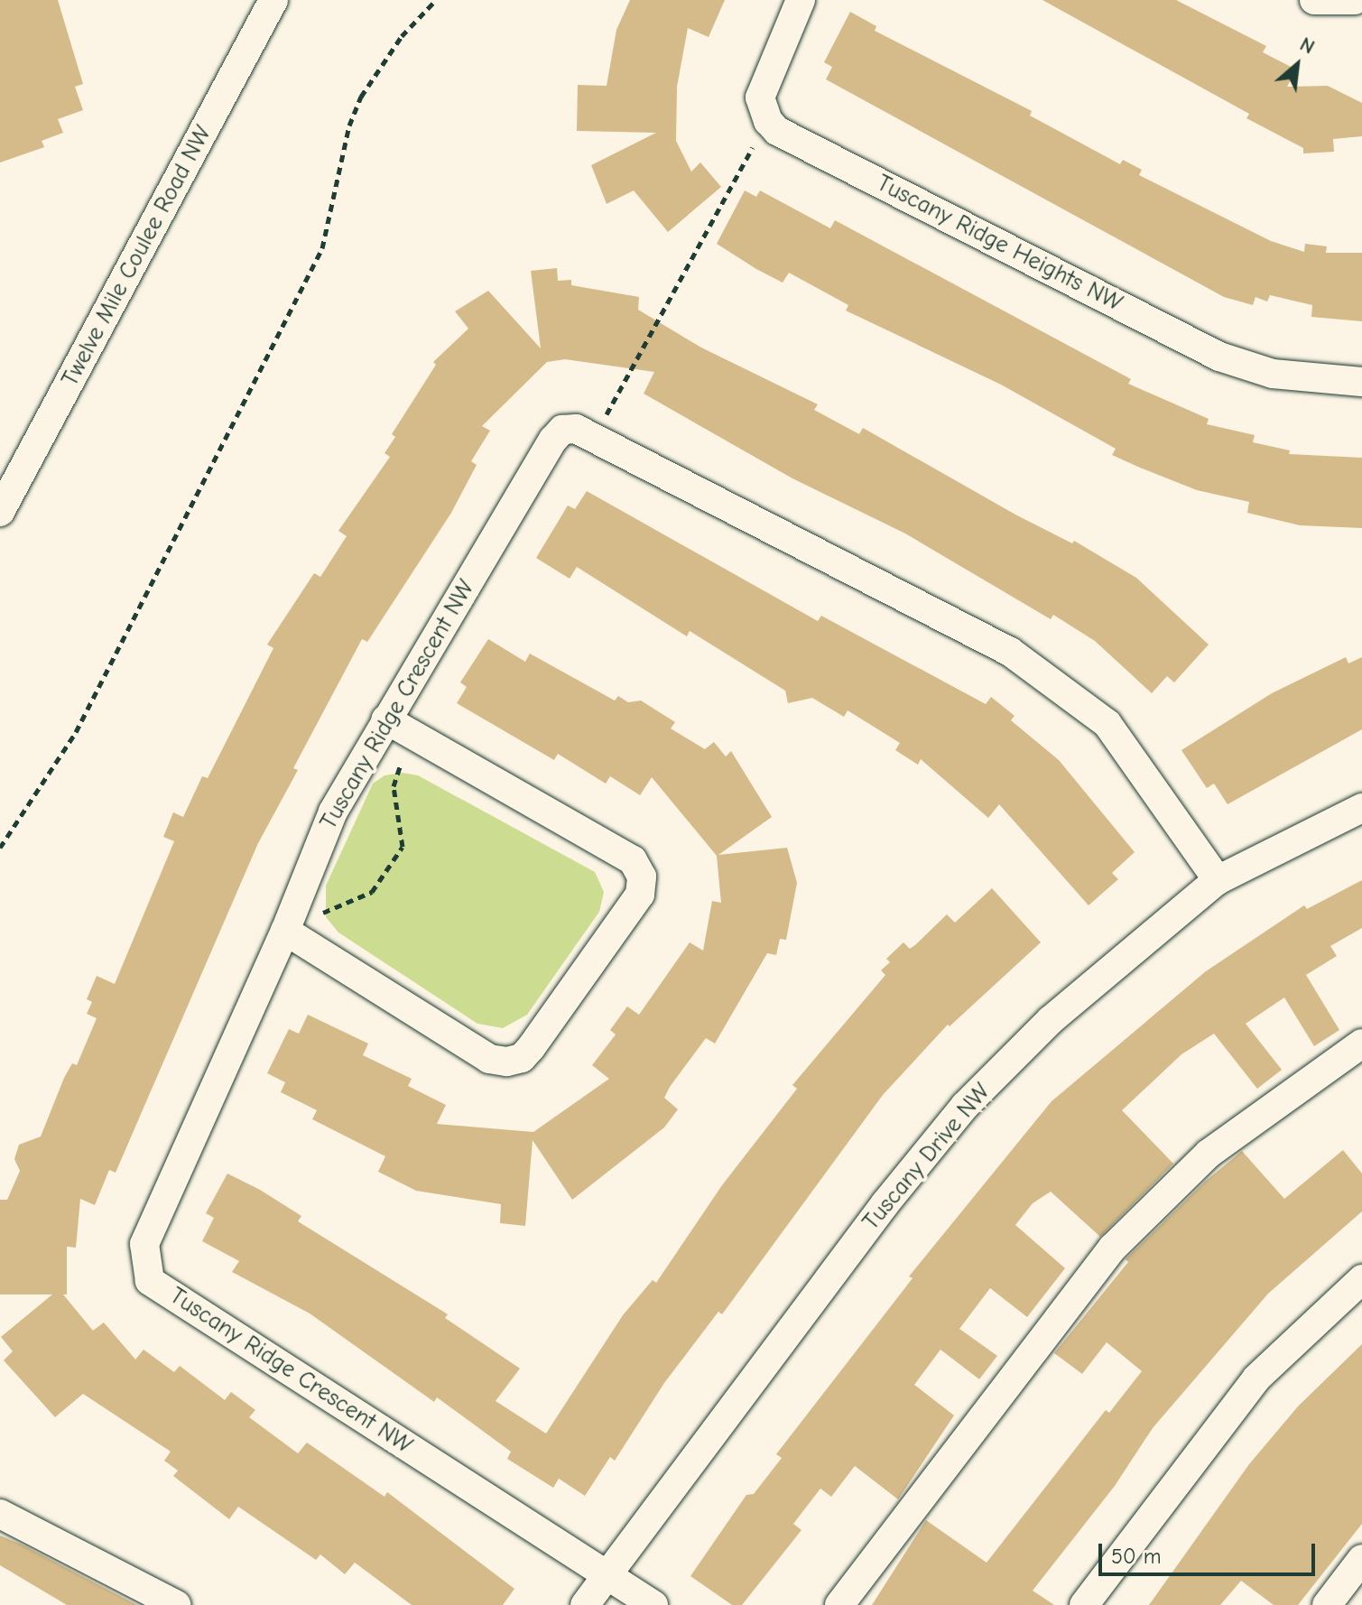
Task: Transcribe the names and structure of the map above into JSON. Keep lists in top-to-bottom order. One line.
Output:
{"streets":{"street":["Tuscany Ridge Heights NW","Twelve Mile Coulee Road NW","Tuscany Ridge Crescent NW","Tuscany Drive NW"]},"crossings":[["Tuscany Ridge Crescent NW","Tuscany Drive NW"]],"scale_bar":"50 m","north":"top right"}
